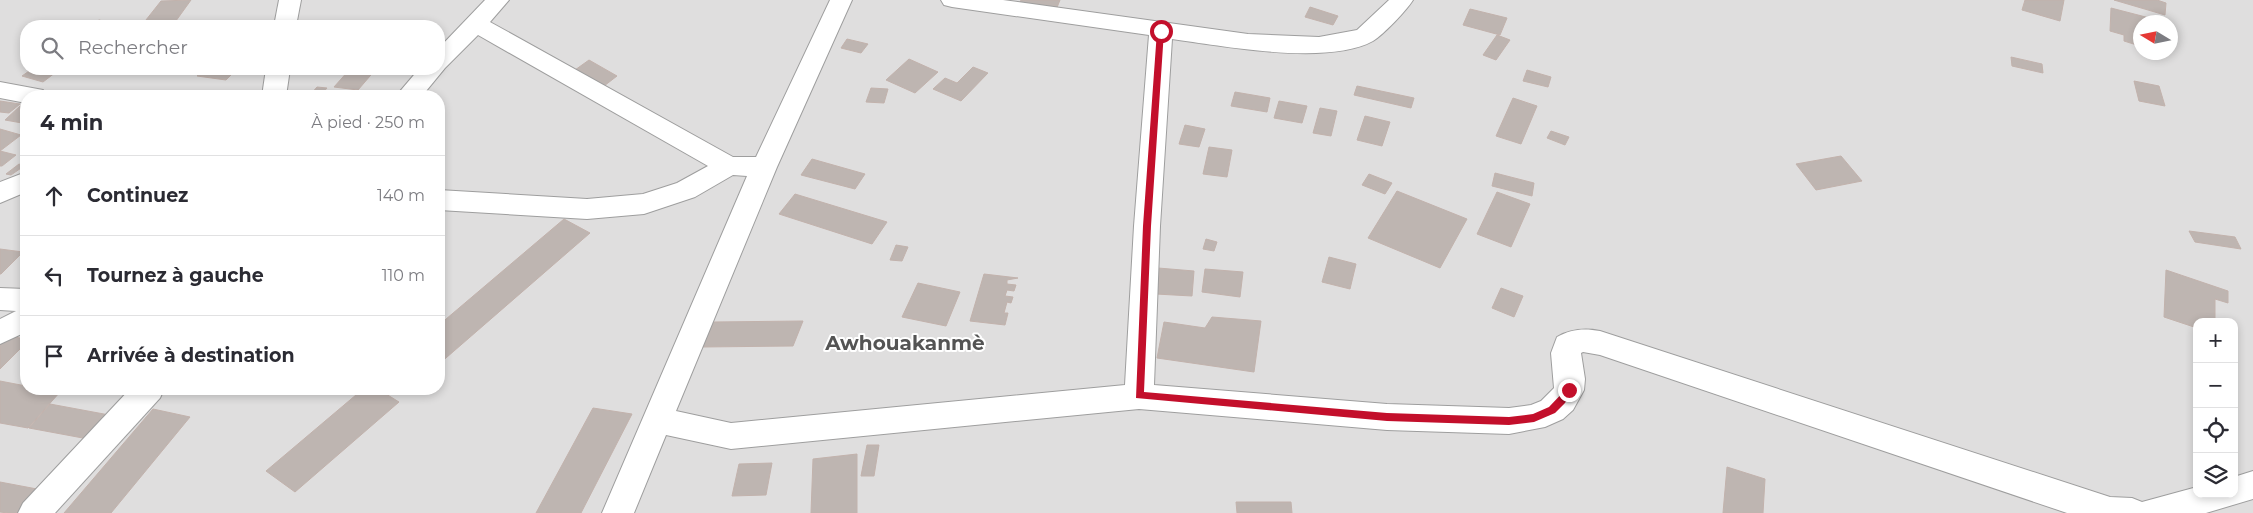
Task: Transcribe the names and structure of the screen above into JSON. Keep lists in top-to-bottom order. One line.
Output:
{"districts":["Awhouakanmè"],"north":"left","page":{"search":"Rechercher","heading":["4 min","À pied · 250 m"],"list":[["Continuez","140 m"],["Tournez à gauche","110 m"],"Arrivée à destination"],"map_buttons":["+","−"]}}
